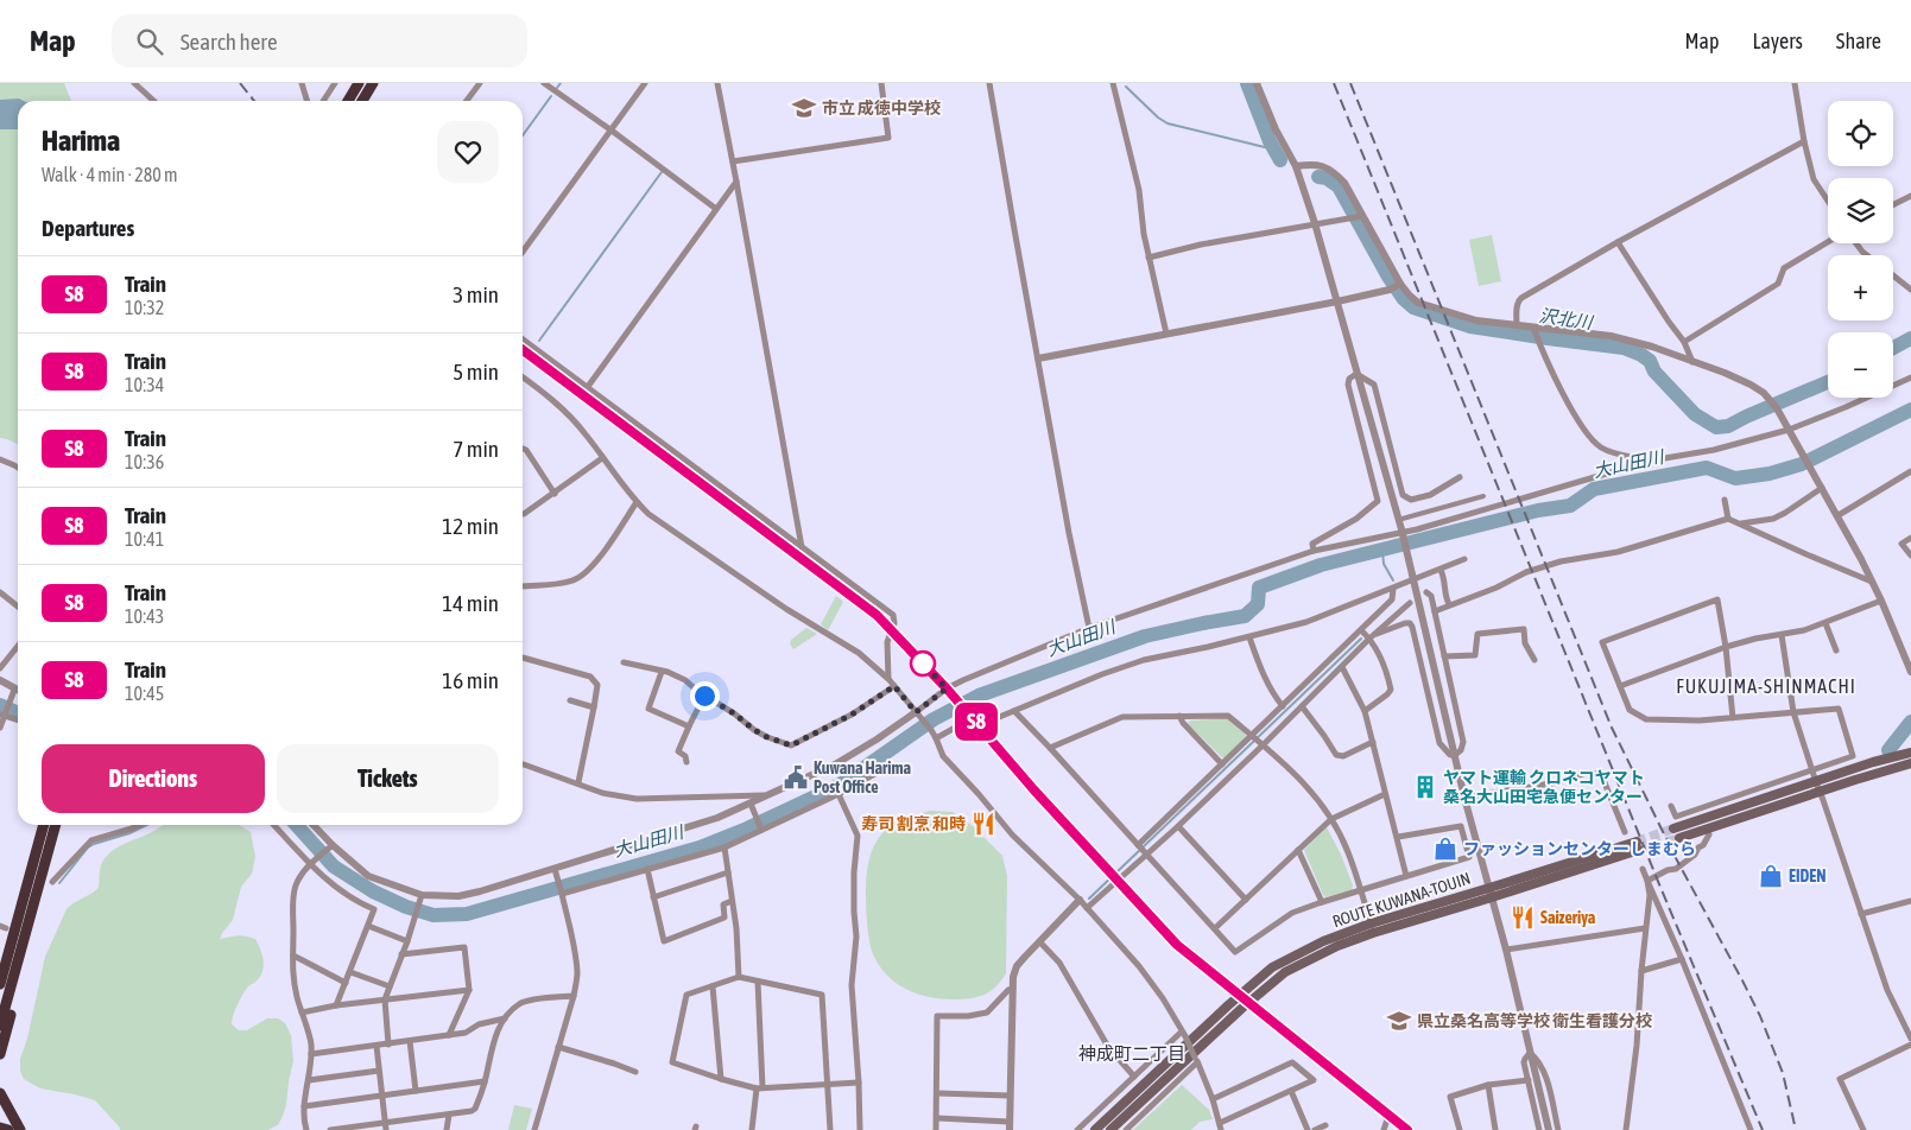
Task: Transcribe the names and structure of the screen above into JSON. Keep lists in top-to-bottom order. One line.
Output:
{"streets":{"main road":["ROUTE KUWANA-TOUIN"]},"districts":["FUKUJIMA-SHINMACHI","神成町二丁目"],"water":["沢北川","大山田川"],"places":{"school or university":["市立 成徳中学校","県立桑名高等学校 衛生看護分校"],"public building":["Kuwana Harima Post Office"],"building":["ヤマト運輸 クロネコヤマト 桑名大山田宅急便センター"],"restaurant":["寿司 割烹 和時","Saizeriya"],"shop":["ファッションセンターしまむら","EIDEN"]},"page":{"header":"Map","search":"Search here","nav":["Map","Layers","Share"],"on_map":"S8","map_buttons":["+","−"],"heading":[["Harima","Walk · 4 min · 280 m"],"Departures"],"list":[{"mark":"S8","name":"Train","note":"10:32","value":"3 min"},{"mark":"S8","name":"Train","note":"10:34","value":"5 min"},{"mark":"S8","name":"Train","note":"10:36","value":"7 min"},{"mark":"S8","name":"Train","note":"10:41","value":"12 min"},{"mark":"S8","name":"Train","note":"10:43","value":"14 min"},{"mark":"S8","name":"Train","note":"10:45","value":"16 min"}],"buttons":["Directions","Tickets"]}}
